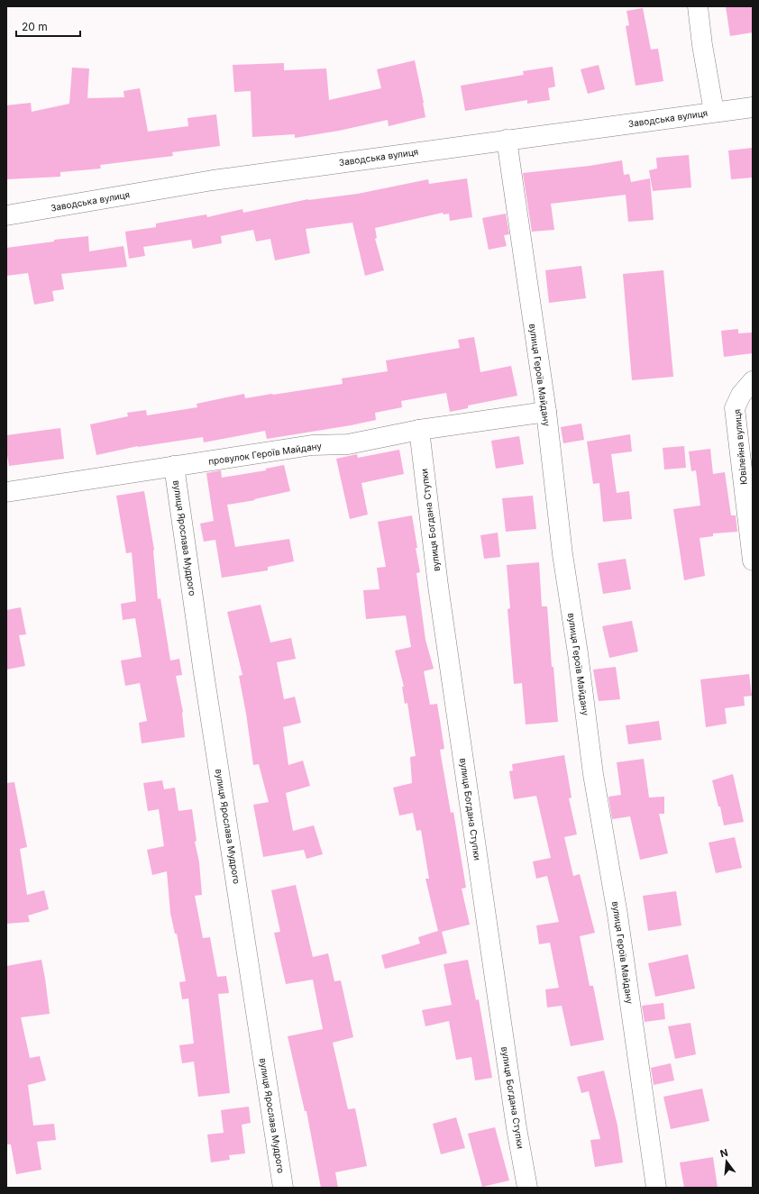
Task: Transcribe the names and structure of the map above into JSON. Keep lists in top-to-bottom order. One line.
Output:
{"streets":{"street":["Заводська вулиця","вулиця Героїв Майдану","Ювілейна вулиця","провулок Героїв Майдану","вулиця Богдана Ступки","вулиця Ярослава Мудрого"]},"crossings":[["Заводська вулиця","вулиця Героїв Майдану"],["вулиця Героїв Майдану","провулок Героїв Майдану"],["провулок Героїв Майдану","вулиця Богдана Ступки"],["провулок Героїв Майдану","вулиця Ярослава Мудрого"]],"scale_bar":"20 m","north":"top"}
